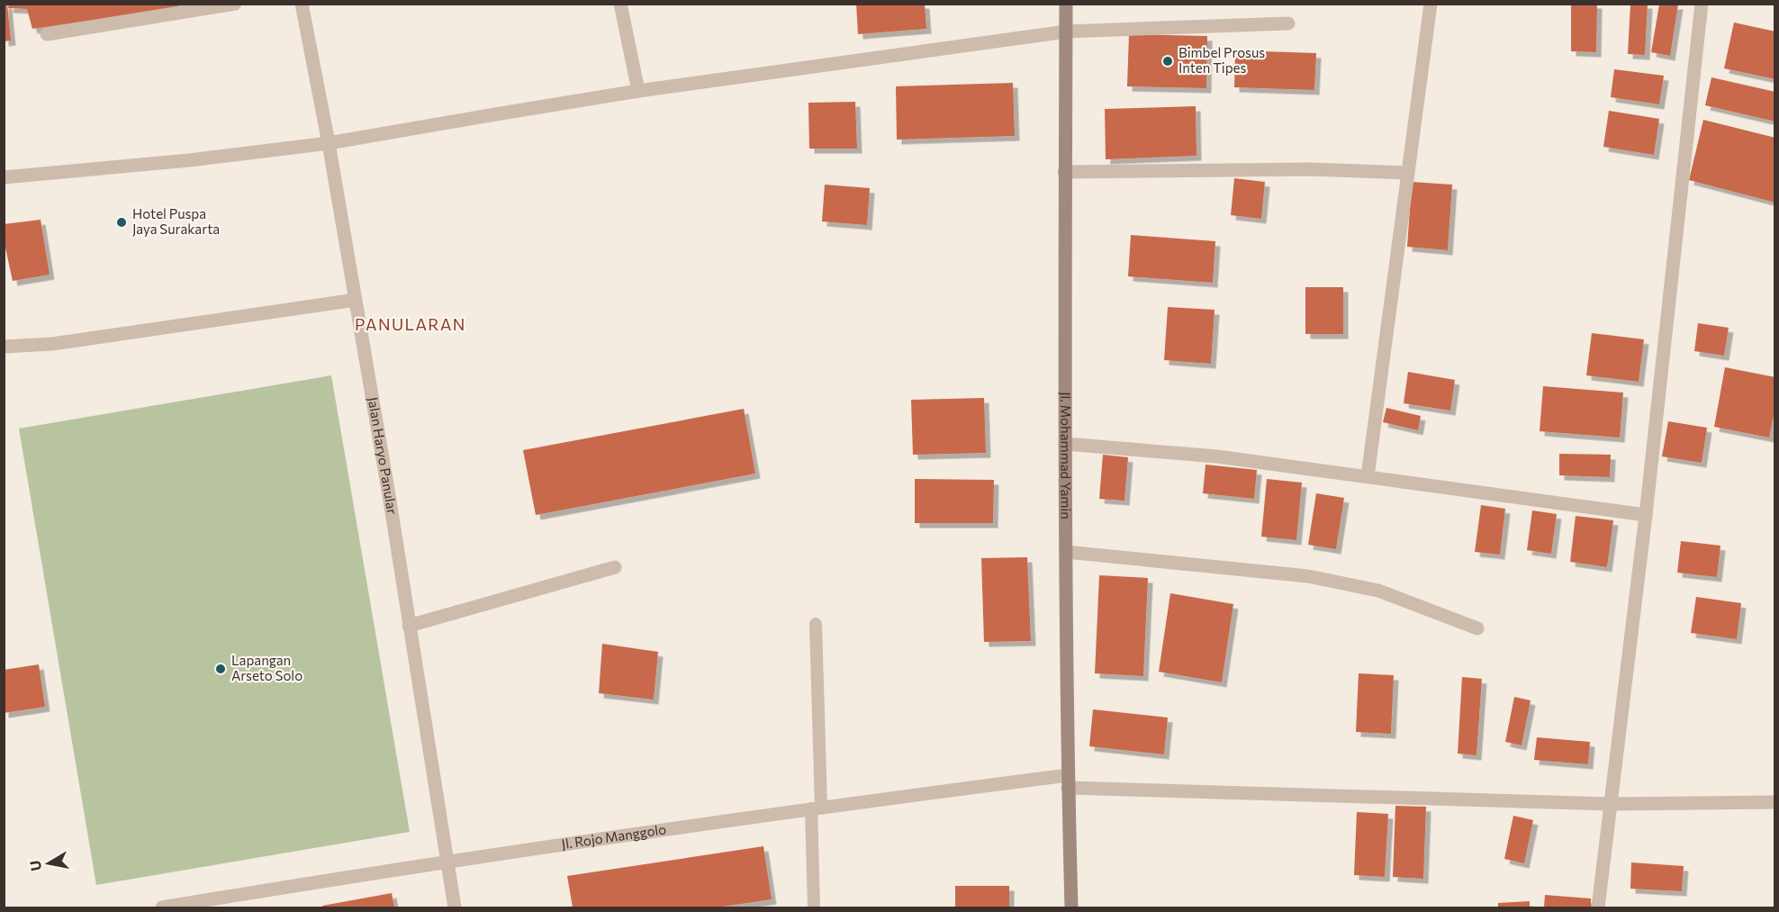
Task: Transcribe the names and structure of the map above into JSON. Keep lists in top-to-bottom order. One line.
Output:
{"streets":{"main road":["Jl. Mohammad Yamin"],"street":["Jalan Haryo Panular","Jl. Rojo Manggolo"]},"crossings":[["Jalan Haryo Panular","Jl. Rojo Manggolo"],["Jl. Mohammad Yamin","Jl. Rojo Manggolo"]],"districts":["PANULARAN"],"places":["Bimbel Prosus Inten Tipes","Hotel Puspa Jaya Surakarta","Lapangan Arseto Solo"],"north":"left"}
